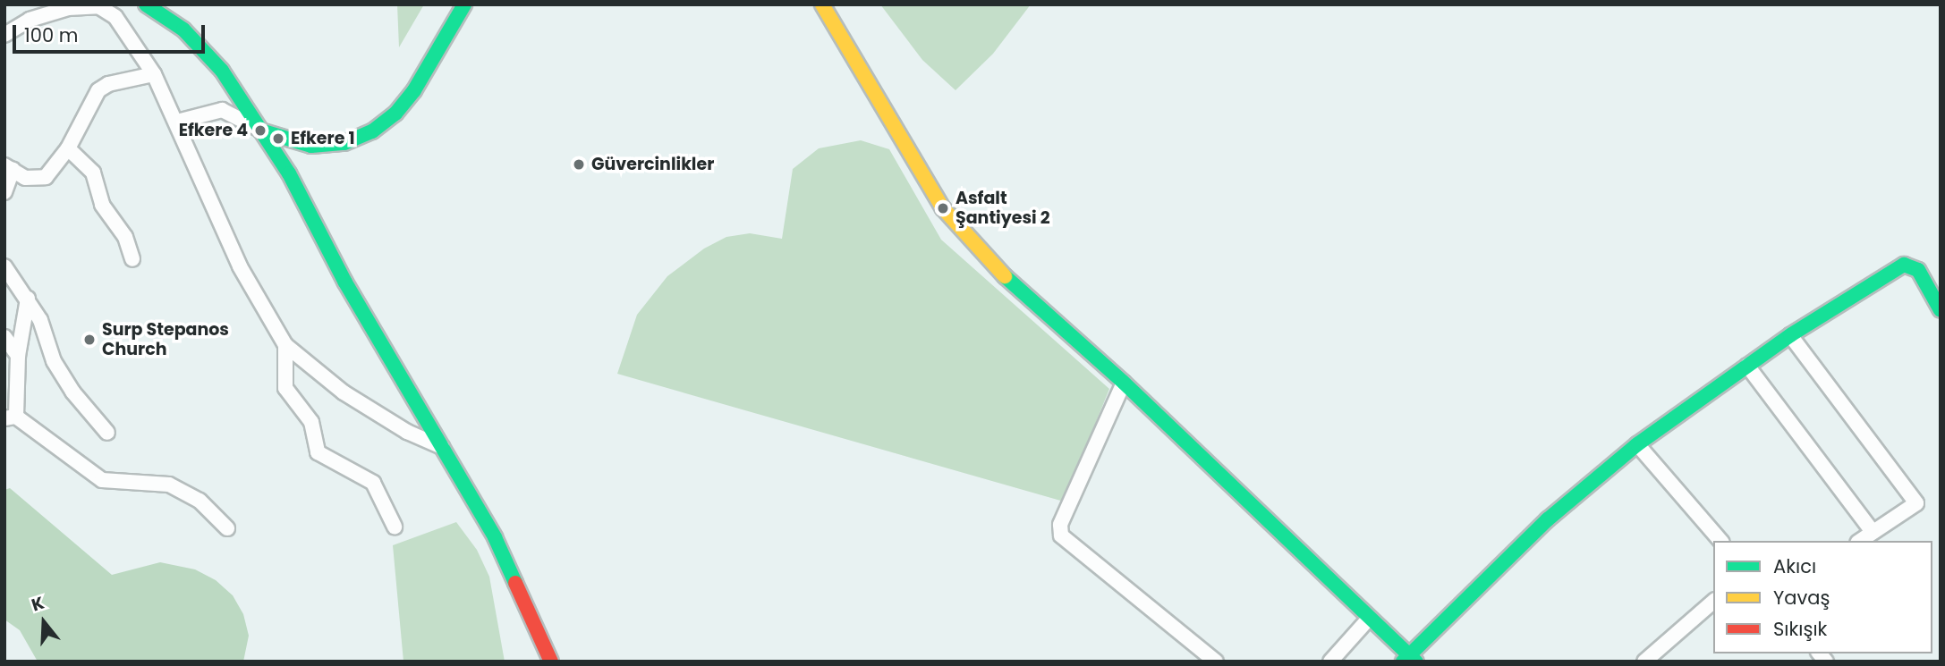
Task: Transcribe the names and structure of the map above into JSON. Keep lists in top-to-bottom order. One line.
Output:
{"places":["Efkere 4","Efkere 1","Güvercinlikler","Asfalt Şantiyesi 2","Surp Stepanos Church"],"legend":["Akıcı","Yavaş","Sıkışık"],"scale_bar":"100 m","north":"top"}
